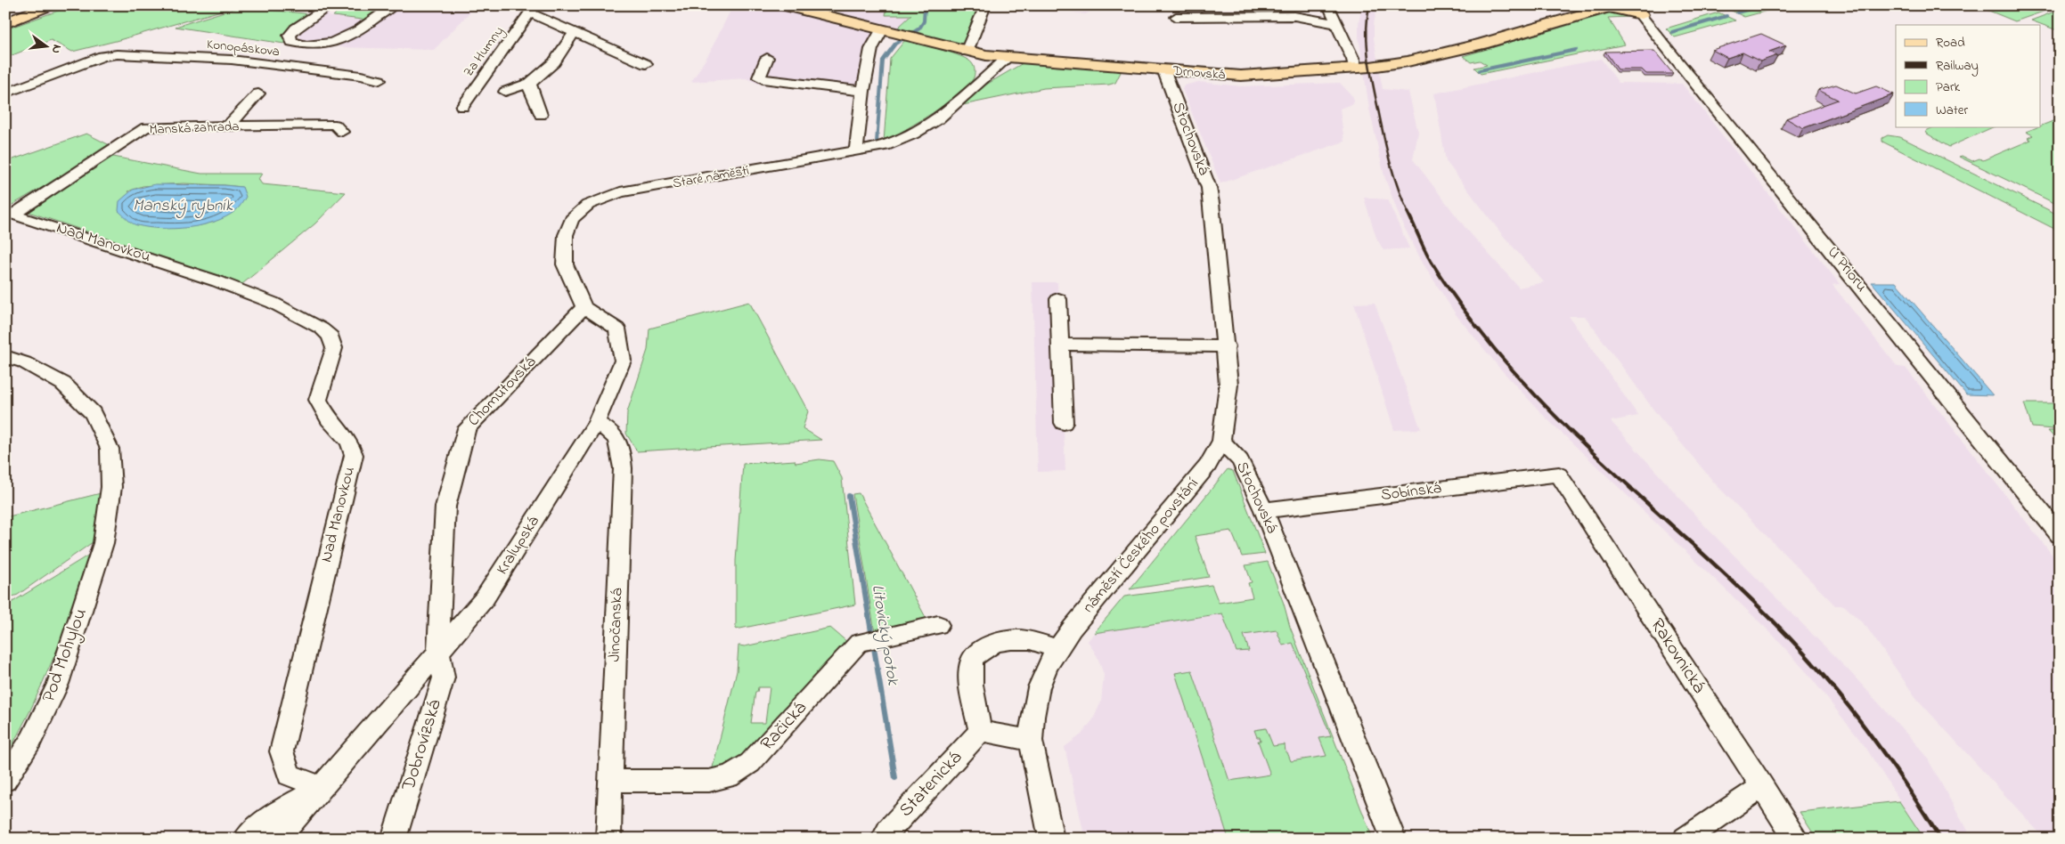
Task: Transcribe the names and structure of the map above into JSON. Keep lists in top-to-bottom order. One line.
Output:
{"streets":{"main road":["Drnovská"],"street":["Konopáskova","Za Humny","Manská zahrada","Stochovská","Staré náměstí","Nad Manovkou","U Prioru","Chomutovská","Sobínská","Kralupská","náměstí Českého povstání","Jinočanská","Pod Mohylou","Rakovnická","Račická","Dobrovízská","Statenická"]},"crossings":[["Drnovská","Stochovská"],["Drnovská","Staré náměstí"],["Manská zahrada","Nad Manovkou"],["Stochovská","Sobínská"],["Stochovská","náměstí Českého povstání"],["Staré náměstí","Chomutovská"],["Staré náměstí","Kralupská"],["Nad Manovkou","Kralupská"],["Chomutovská","Kralupská"],["Chomutovská","Dobrovízská"],["Sobínská","Rakovnická"],["Kralupská","Jinočanská"],["Kralupská","Dobrovízská"],["Jinočanská","Račická"]],"water":["Manský rybník","Litovický potok"],"legend":["Road","Railway","Park","Water"],"north":"right"}
